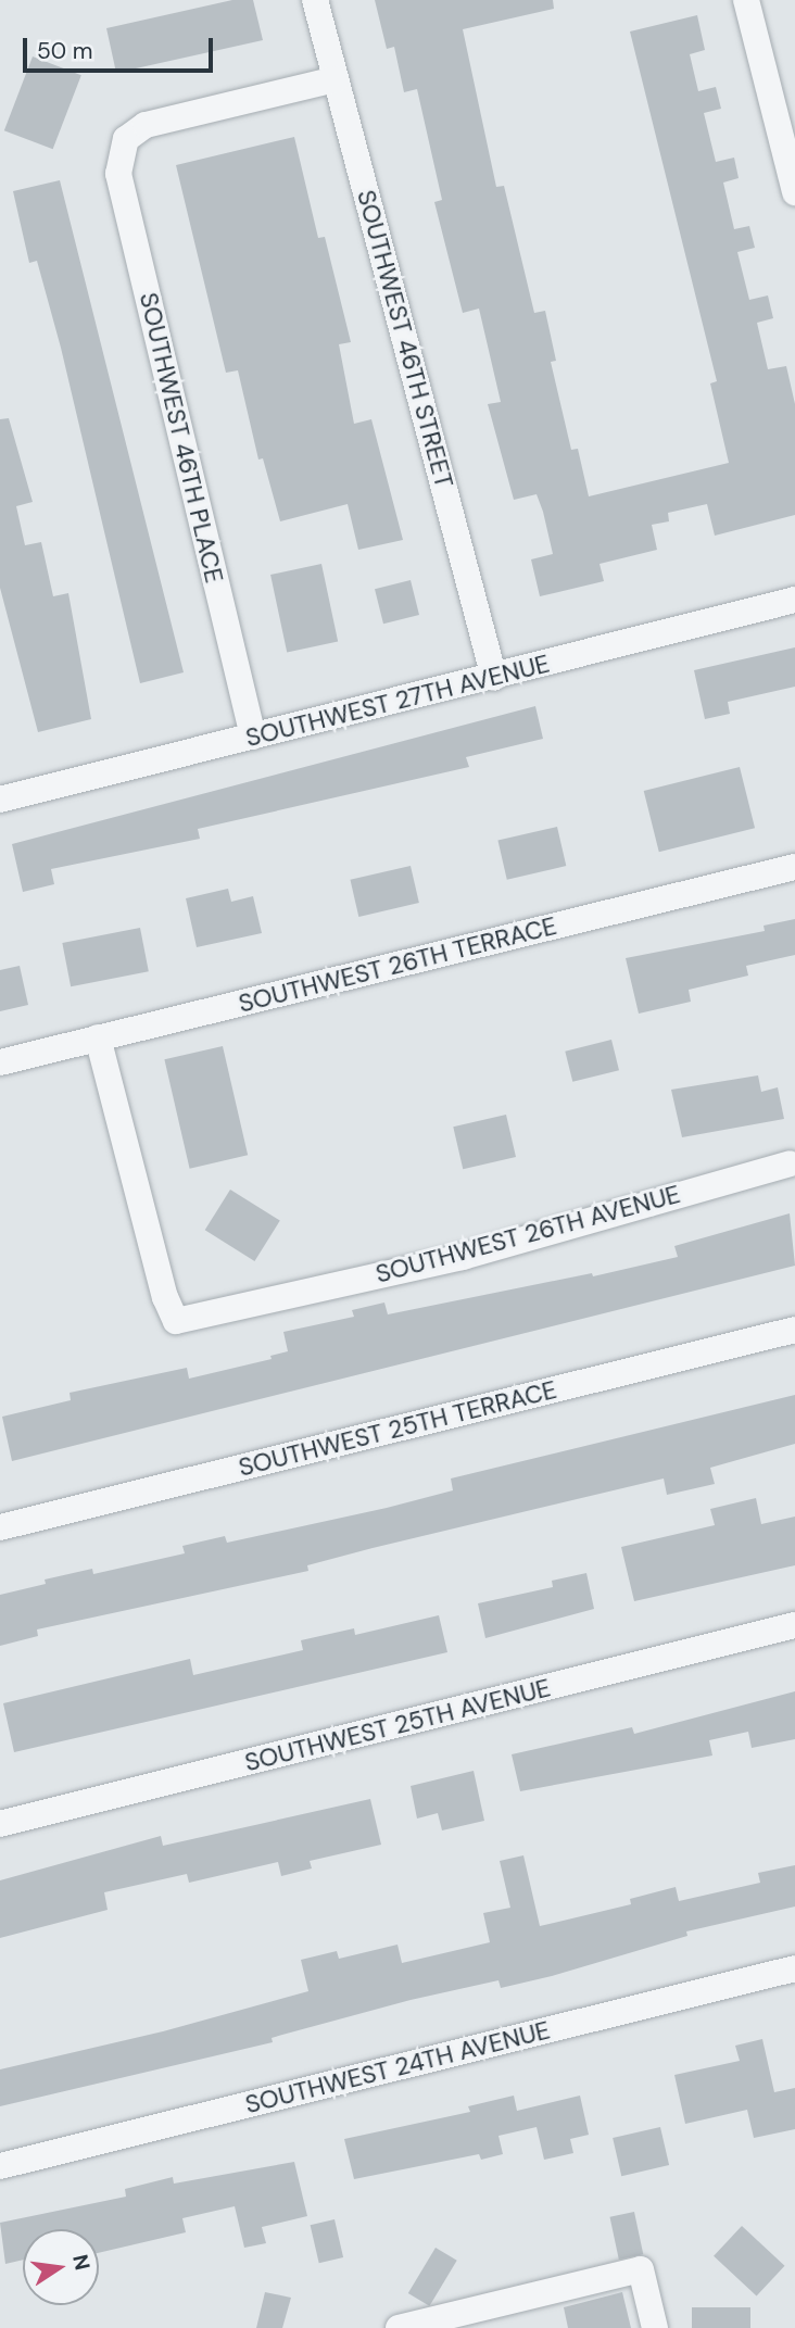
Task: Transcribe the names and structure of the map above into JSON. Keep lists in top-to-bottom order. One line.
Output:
{"streets":{"street":["SOUTHWEST 46TH STREET","SOUTHWEST 46TH PLACE","SOUTHWEST 27TH AVENUE","SOUTHWEST 26TH TERRACE","SOUTHWEST 26TH AVENUE","SOUTHWEST 25TH TERRACE","SOUTHWEST 25TH AVENUE","SOUTHWEST 24TH AVENUE"]},"crossings":[["SOUTHWEST 46TH STREET","SOUTHWEST 46TH PLACE"],["SOUTHWEST 46TH STREET","SOUTHWEST 27TH AVENUE"],["SOUTHWEST 46TH PLACE","SOUTHWEST 27TH AVENUE"],["SOUTHWEST 26TH TERRACE","SOUTHWEST 26TH AVENUE"]],"scale_bar":"50 m","north":"right"}
